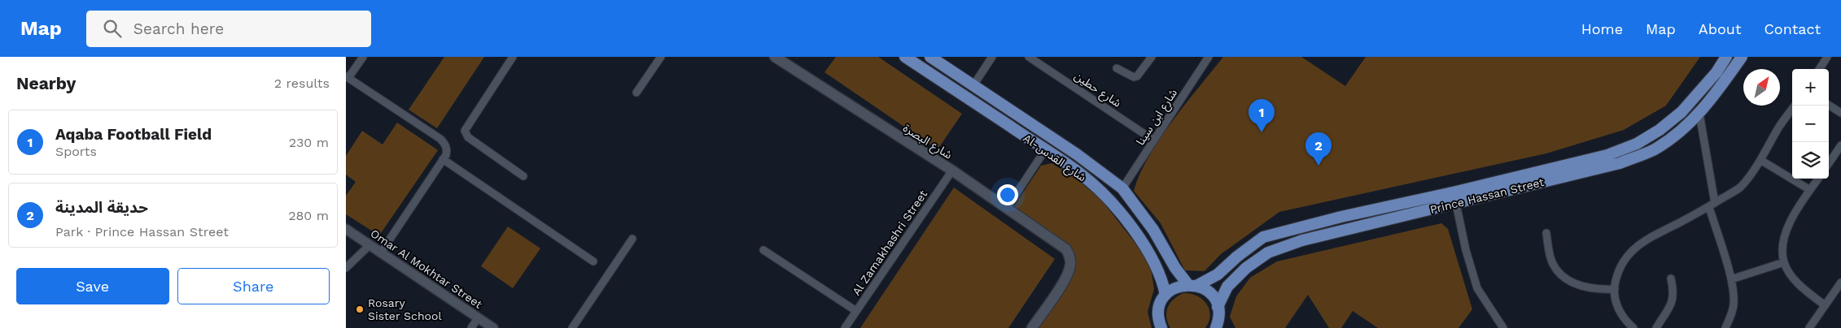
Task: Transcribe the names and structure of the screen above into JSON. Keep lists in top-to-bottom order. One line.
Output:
{"streets":{"main road":["شارع البصرة","Al-شارع القدس","Prince Hassan Street"],"street":["شارع حطين","شارع ابن سينا","Al Zamakhashri Street","Omar Al Mokhtar Street"]},"crossings":[["شارع حطين","شارع ابن سينا"],["شارع ابن سينا","Al-شارع القدس"],["شارع البصرة","Al Zamakhashri Street"],["Al-شارع القدس","Prince Hassan Street"]],"places":["Rosary Sister School"],"north":"top right","page":{"header":"Map","search":"Search here","nav":["Home","Map","About","Contact"],"heading":["Nearby","2 results"],"map_buttons":["+","−"],"pins":["1","2"],"list":[{"mark":"1","name":"Aqaba Football Field","note":"Sports","value":"230 m"},{"mark":"2","name":"حديقة المدينة","note":"Park · Prince Hassan Street","value":"280 m"}],"buttons":["Save","Share"]}}
